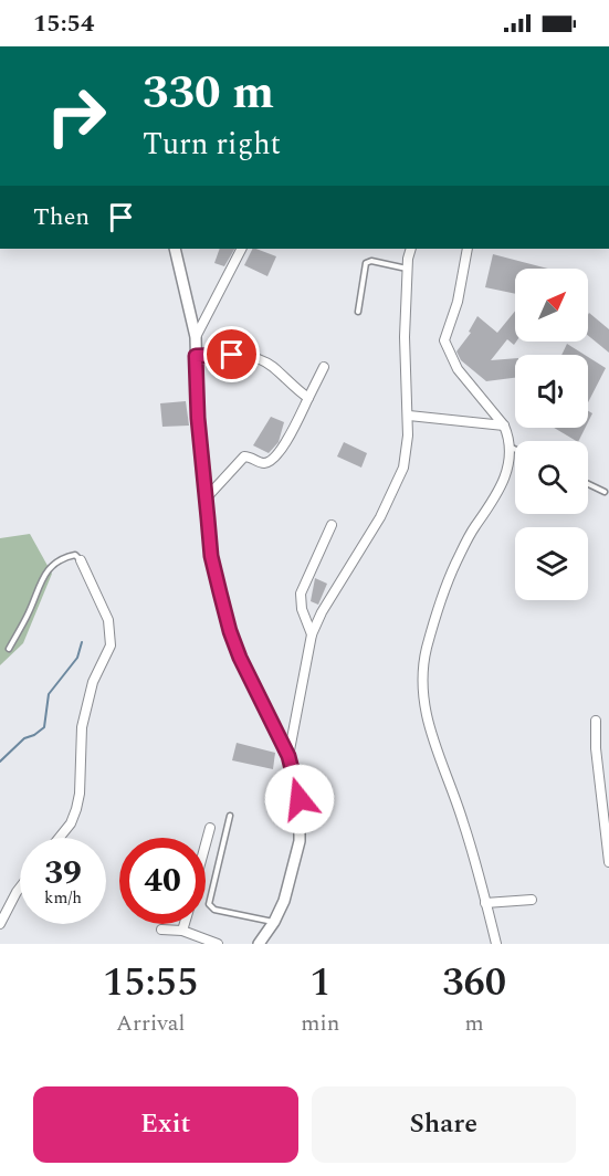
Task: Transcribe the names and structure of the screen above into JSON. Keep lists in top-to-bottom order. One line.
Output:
{"north":"top right","page":{"status":"15:54","turn":["330 m","Turn right"],"then":"Then","speed":"39 km/h","limit":"40","eta":["15:55","Arrival","1","min","360","m"],"buttons":["Exit","Share"]}}
